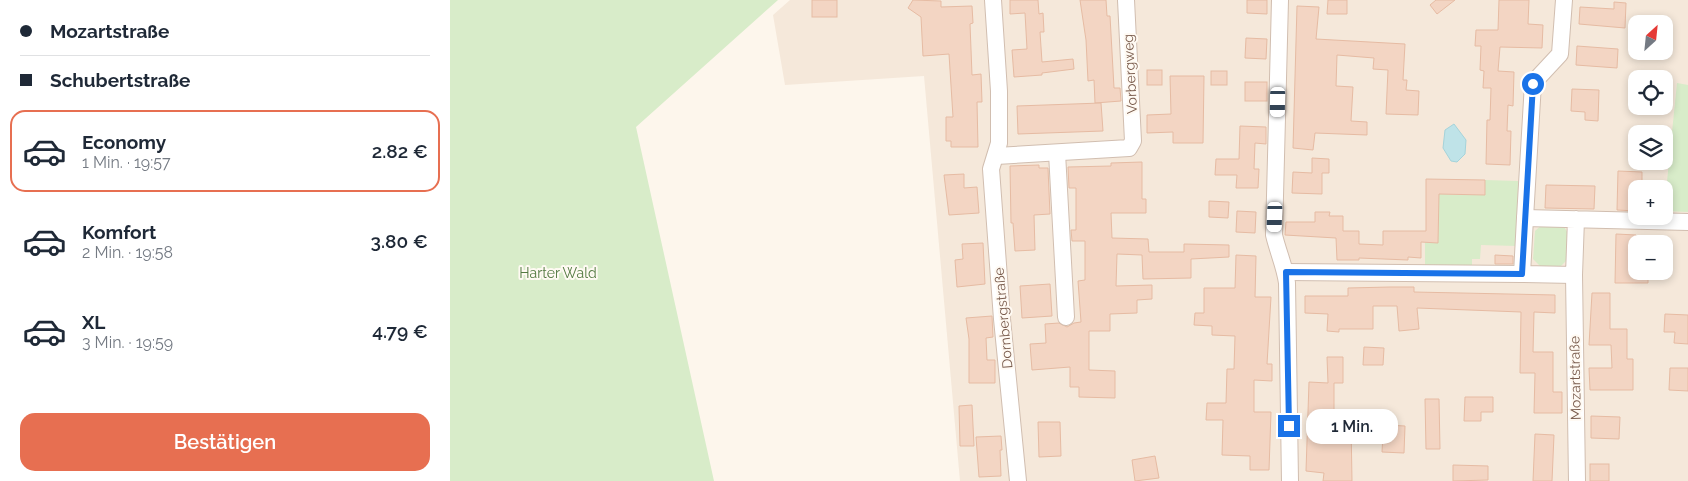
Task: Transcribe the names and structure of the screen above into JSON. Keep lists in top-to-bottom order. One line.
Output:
{"streets":{"street":["Vorbergweg","Dornbergstraße","Mozartstraße"]},"parks":["Harter Wald"],"north":"top right","page":{"banner":["Mozartstraße","Schubertstraße"],"map_buttons":["+","−"],"list":[{"name":"Economy","note":"1 Min. · 19:57","value":"2.82 €"},{"name":"Komfort","note":"2 Min. · 19:58","value":"3.80 €"},{"name":"XL","note":"3 Min. · 19:59","value":"4.79 €"}],"buttons":"Bestätigen","bubble":"1 Min."}}
